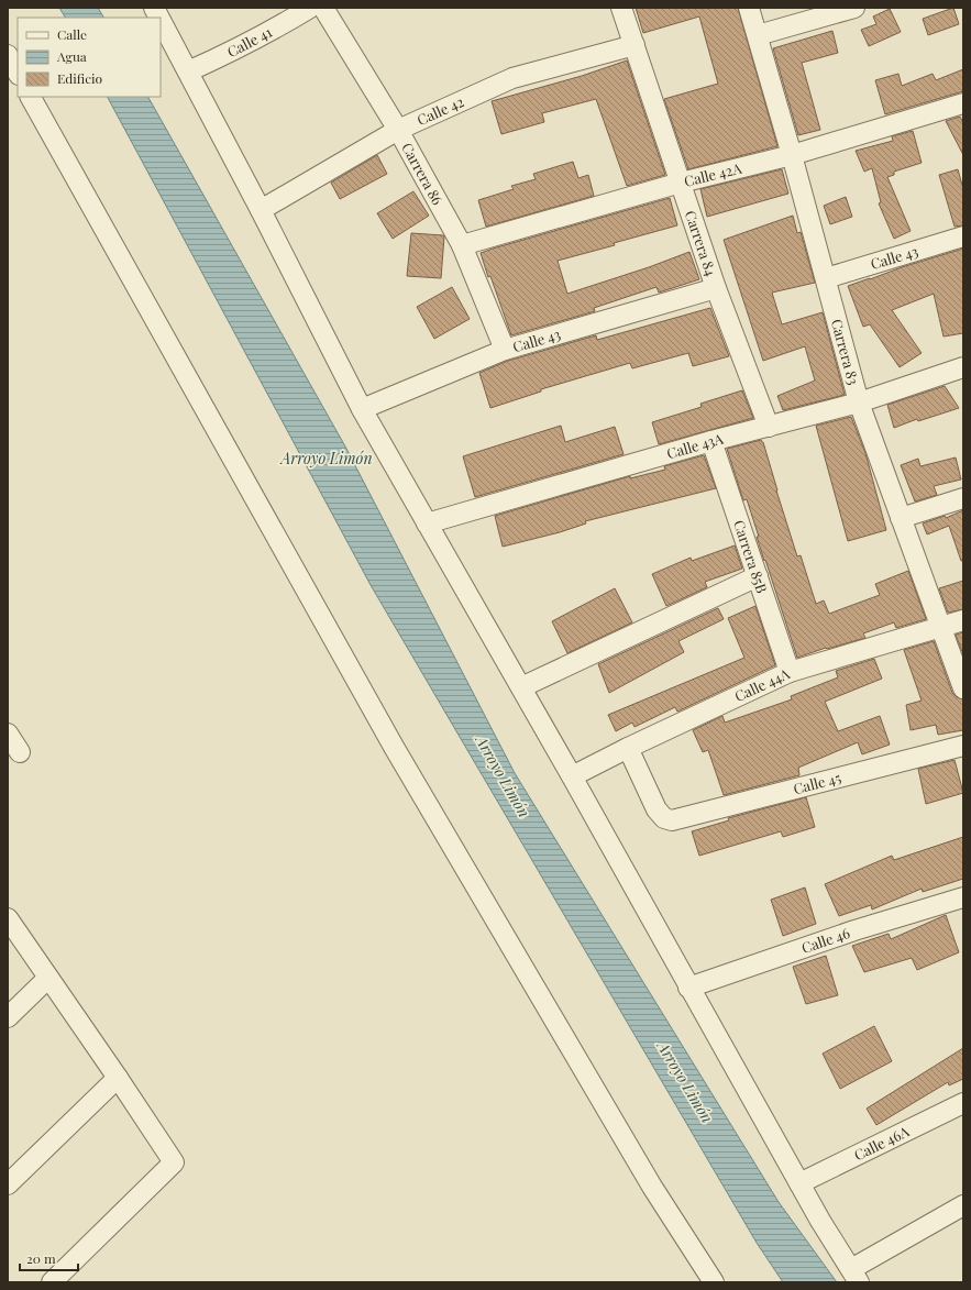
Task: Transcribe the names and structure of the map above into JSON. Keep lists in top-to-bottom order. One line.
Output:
{"streets":{"street":["Calle 41","Calle 42","Carrera 86","Calle 42A","Carrera 84","Calle 43","Carrera 83","Calle 43A","Carrera 85B","Calle 44A","Calle 45","Calle 46","Calle 46A"]},"crossings":[["Calle 42","Carrera 86"],["Calle 42","Carrera 84"],["Carrera 86","Calle 42A"],["Carrera 86","Calle 43"],["Calle 42A","Carrera 84"],["Calle 42A","Carrera 83"],["Carrera 84","Calle 43"],["Carrera 84","Calle 43A"],["Calle 43","Carrera 83"],["Carrera 83","Calle 43A"],["Carrera 83","Calle 44A"],["Calle 43A","Carrera 85B"],["Carrera 85B","Calle 44A"],["Calle 44A","Calle 45"]],"water":["Arroyo Limón"],"legend":["Calle","Agua","Edificio"],"scale_bar":"20 m"}
